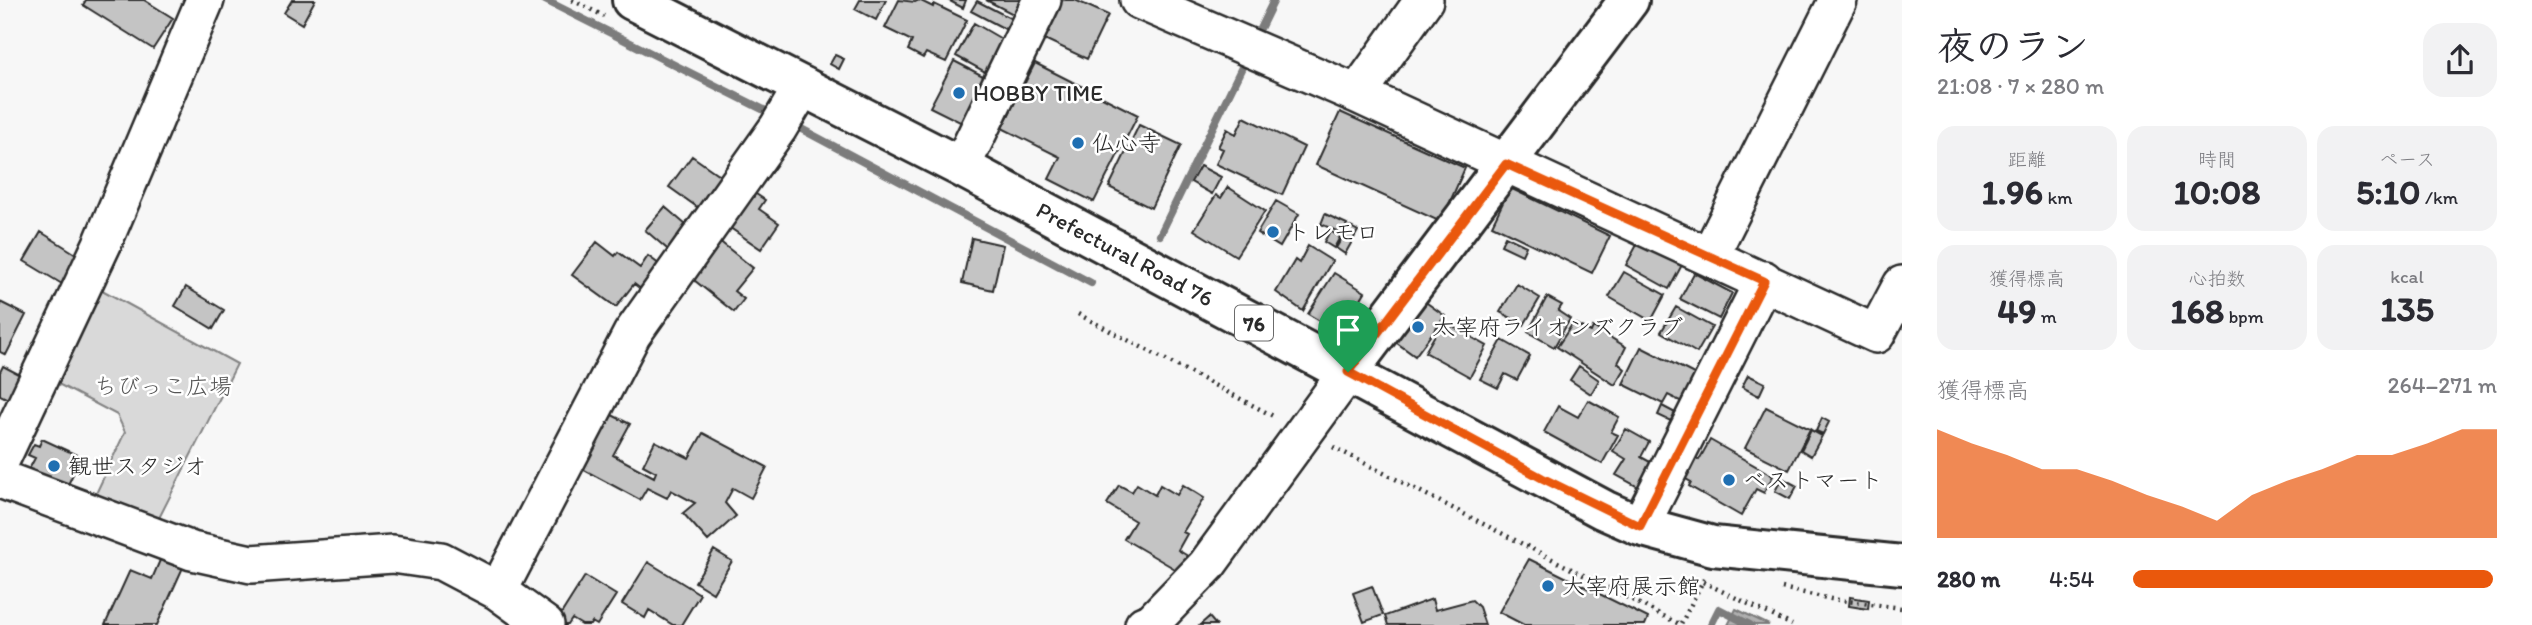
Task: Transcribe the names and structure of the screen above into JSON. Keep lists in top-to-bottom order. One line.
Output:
{"streets":{"main road":["Prefectural Road 76","76"]},"parks":["ちびっこ広場"],"places":["HOBBY TIME","仏心寺","トレモロ","太宰府ライオンズクラブ","観世スタジオ","ベストマート","大宰府展示館"],"page":{"heading":["夜のラン","21:08 · 7 × 280 m"],"stats":[["距離","1.96 km"],["時間","10:08"],["ペース","5:10 /km"],["獲得標高","49 m"],["心拍数","168 bpm"],["kcal","135"]],"chart":["獲得標高","264–271 m"],"list":[{"name":"280 m","note":"4:54"}]}}
